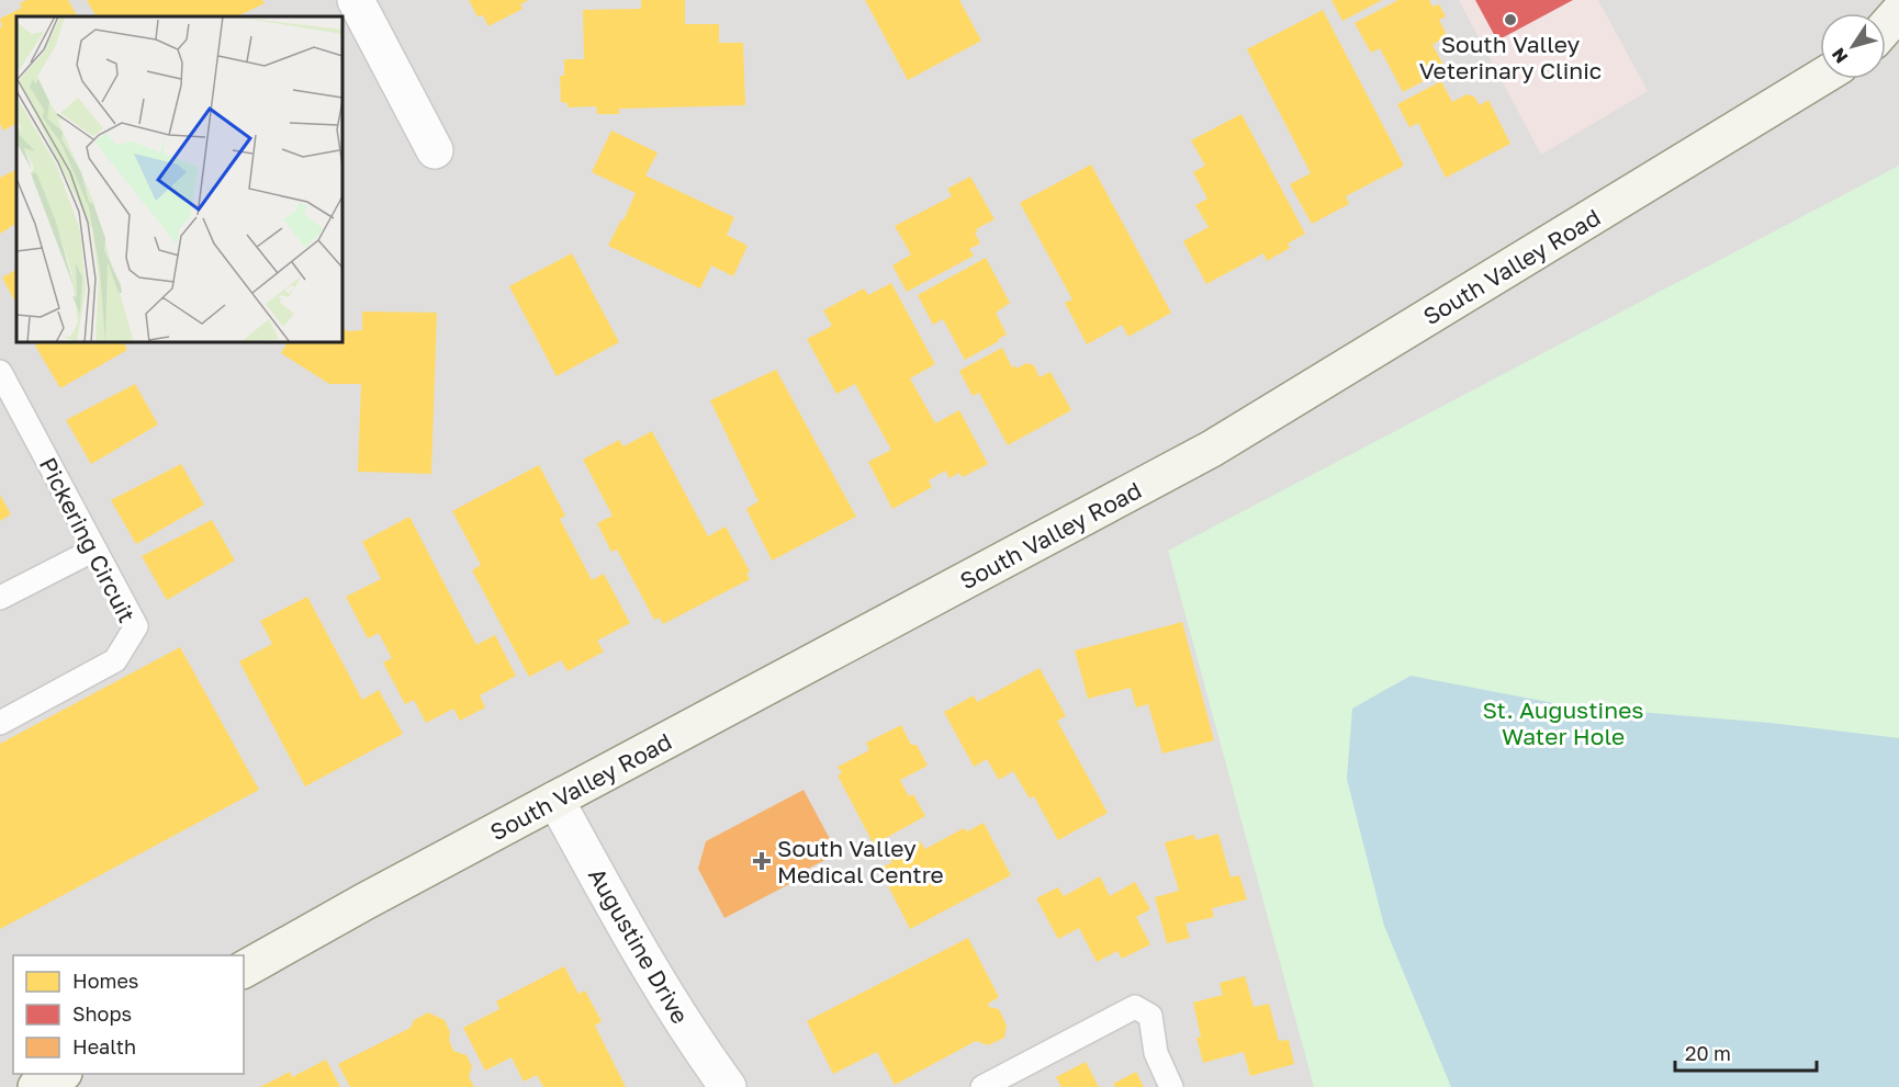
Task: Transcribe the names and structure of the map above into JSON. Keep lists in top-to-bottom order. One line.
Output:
{"streets":{"main road":["South Valley Road"],"street":["Augustine Drive"],"lane":["Pickering Circuit"]},"crossings":[["South Valley Road","Augustine Drive"]],"parks":["St. Augustines Water Hole"],"places":{"other":["South Valley Veterinary Clinic"],"health":["South Valley Medical Centre"]},"legend":["Homes","Shops","Health"],"scale_bar":"20 m","north":"bottom left"}
